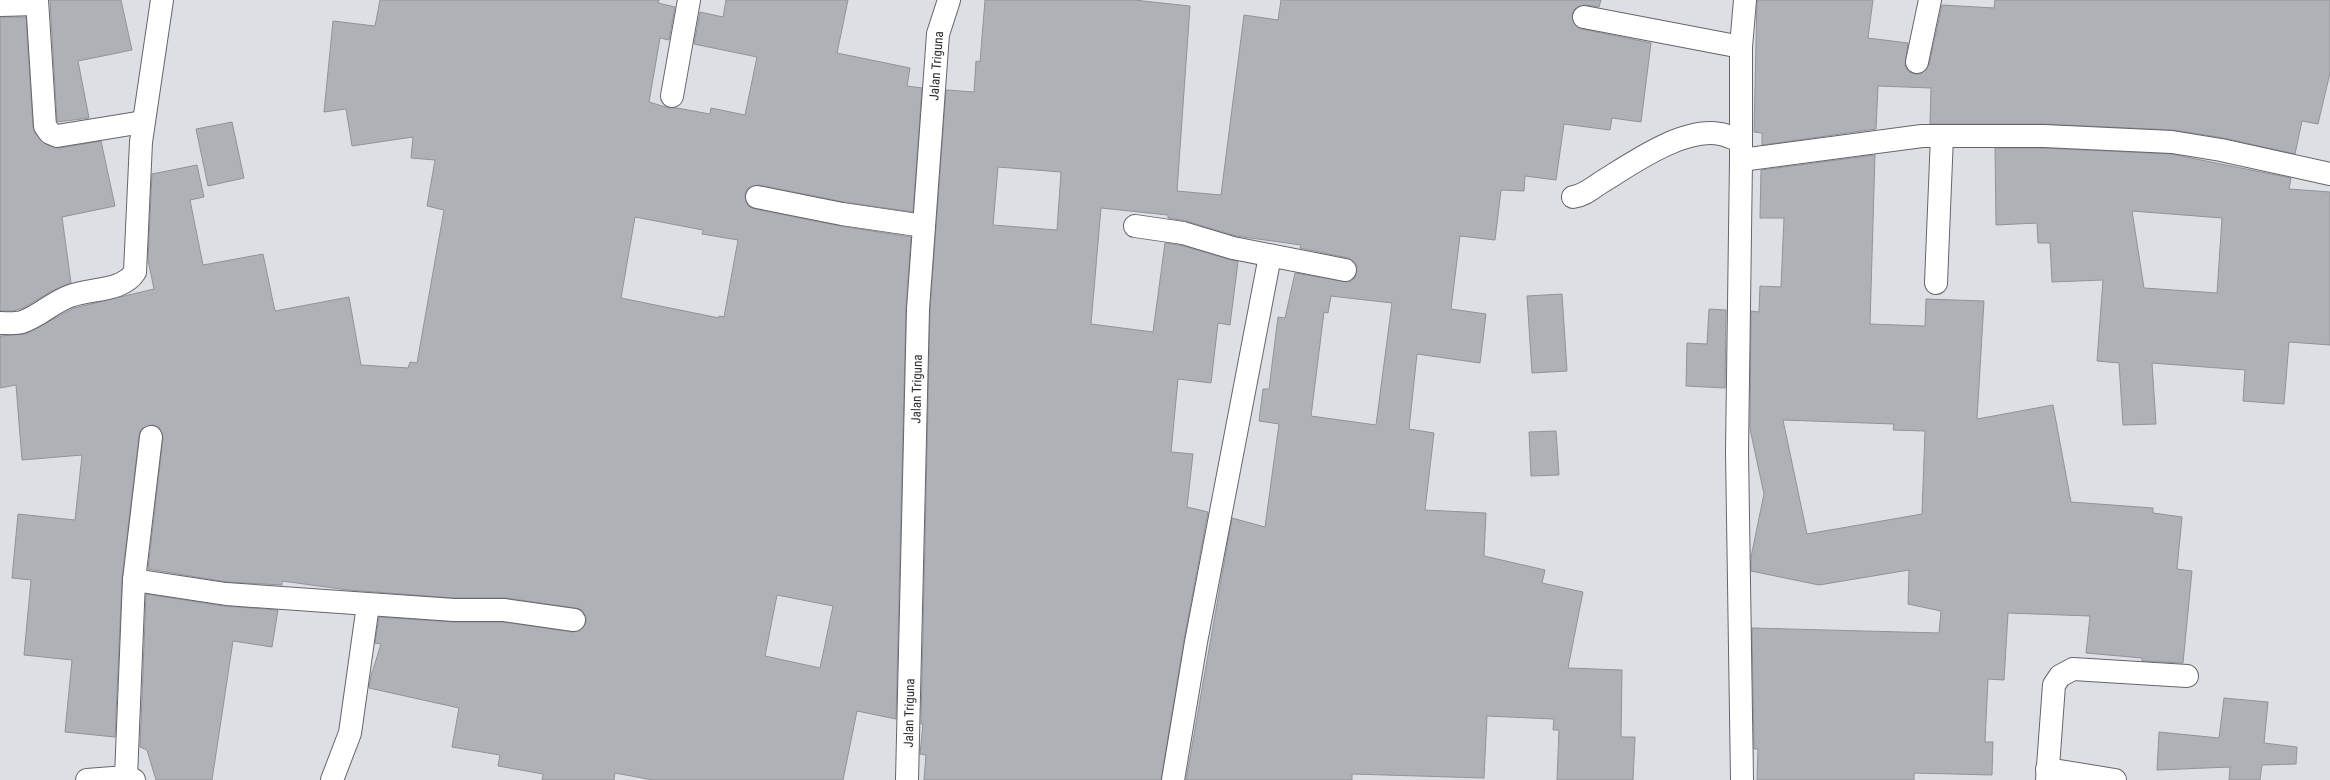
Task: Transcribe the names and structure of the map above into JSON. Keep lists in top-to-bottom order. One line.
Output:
{"streets":{"street":["Jalan Triguna"]}}
